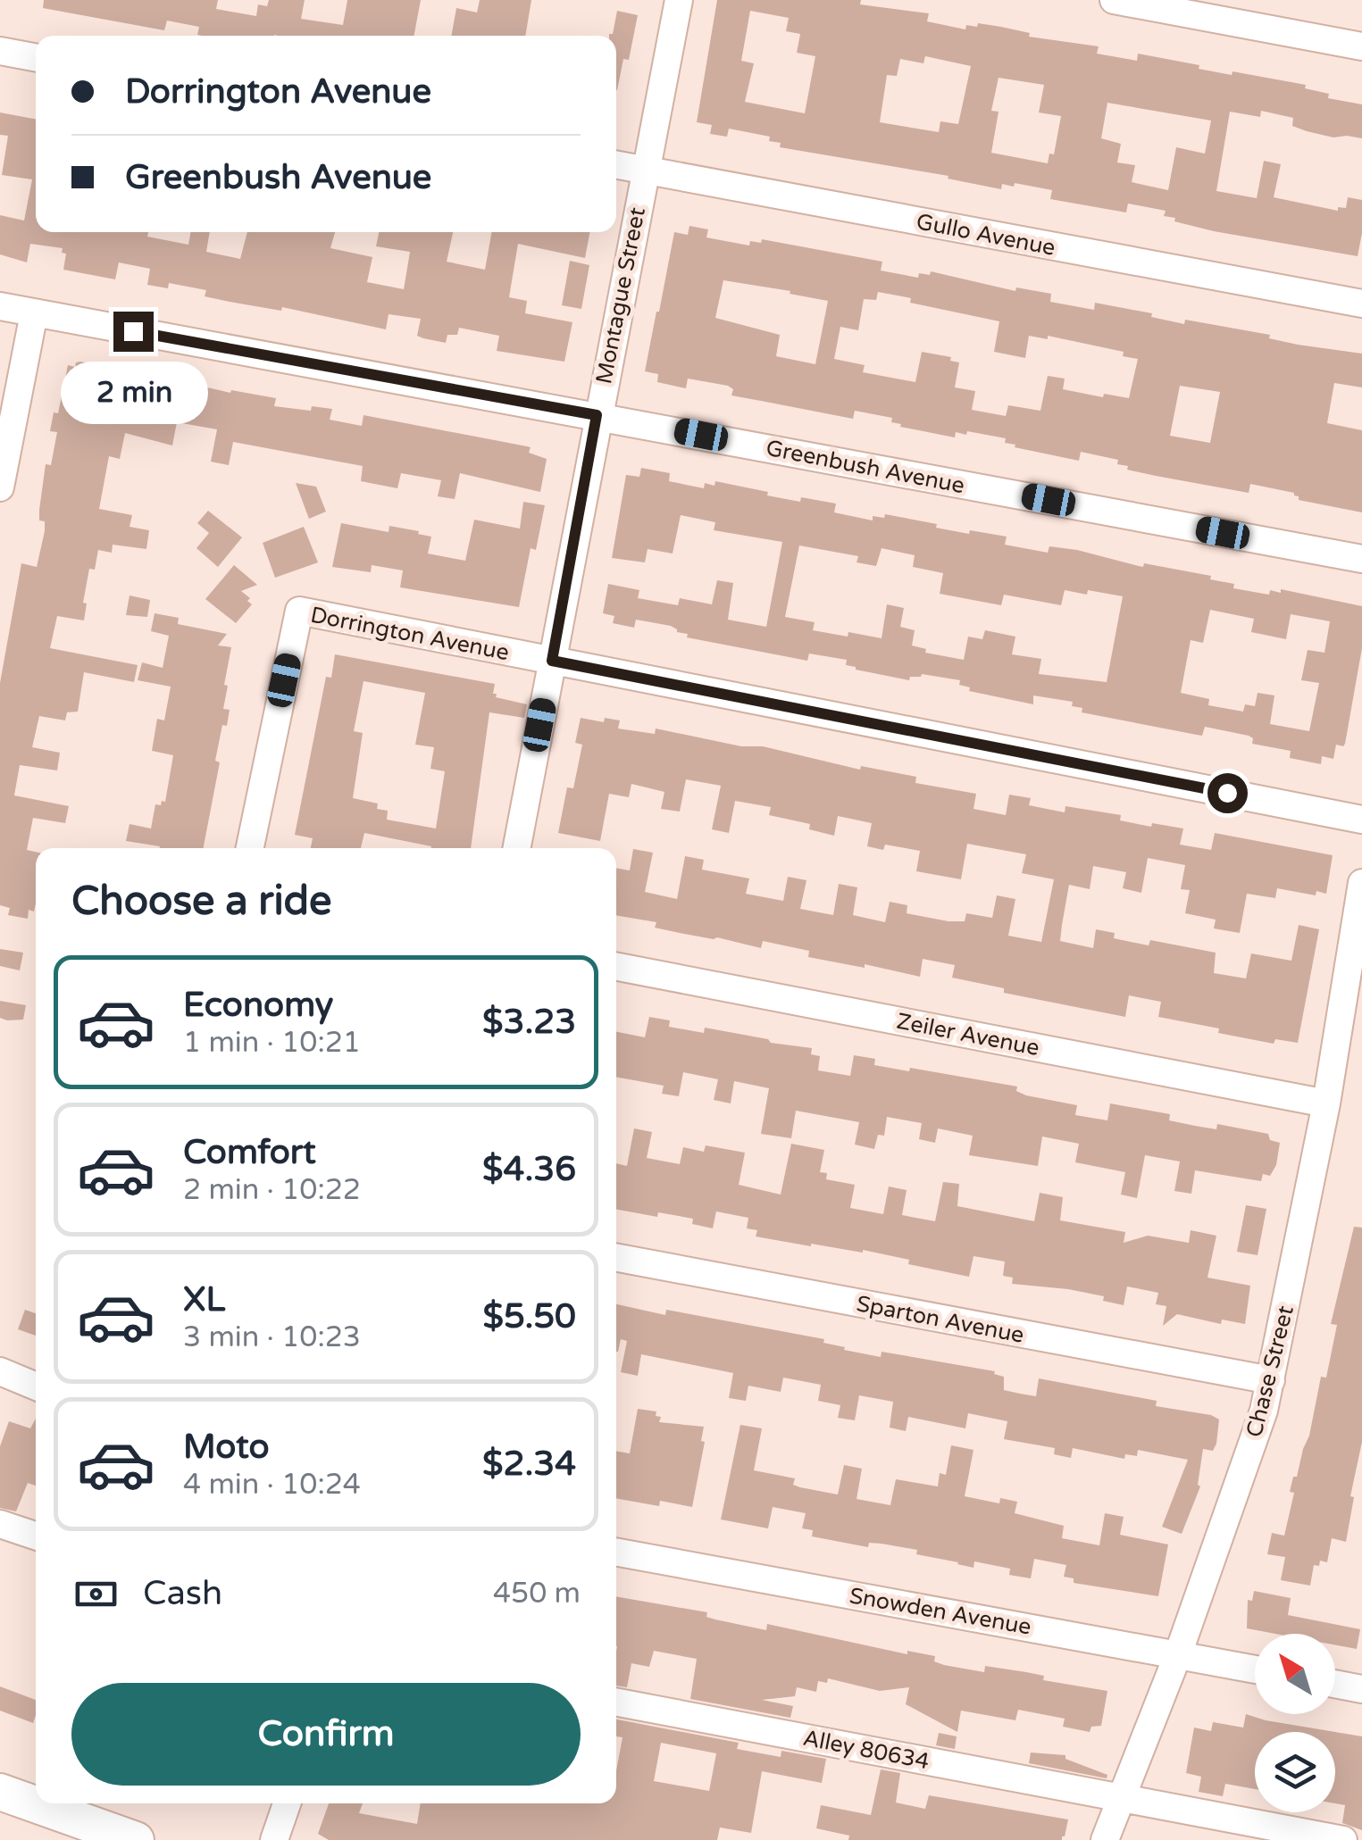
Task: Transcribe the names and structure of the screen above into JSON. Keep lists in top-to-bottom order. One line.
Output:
{"streets":{"street":["Gullo Avenue","Montague Street","Greenbush Avenue","Dorrington Avenue","Zeiler Avenue","Sparton Avenue","Chase Street","Snowden Avenue","Alley 80634"]},"crossings":[["Gullo Avenue","Montague Street"],["Montague Street","Greenbush Avenue"],["Montague Street","Dorrington Avenue"],["Zeiler Avenue","Chase Street"],["Sparton Avenue","Chase Street"],["Chase Street","Snowden Avenue"],["Chase Street","Alley 80634"]],"north":"top left","page":{"banner":["Dorrington Avenue","Greenbush Avenue"],"bubble":"2 min","heading":"Choose a ride","list":[{"name":"Economy","note":"1 min · 10:21","value":"$3.23"},{"name":"Comfort","note":"2 min · 10:22","value":"$4.36"},{"name":"XL","note":"3 min · 10:23","value":"$5.50"},{"name":"Moto","note":"4 min · 10:24","value":"$2.34"}],"pay":["Cash","450 m"],"buttons":"Confirm"}}
